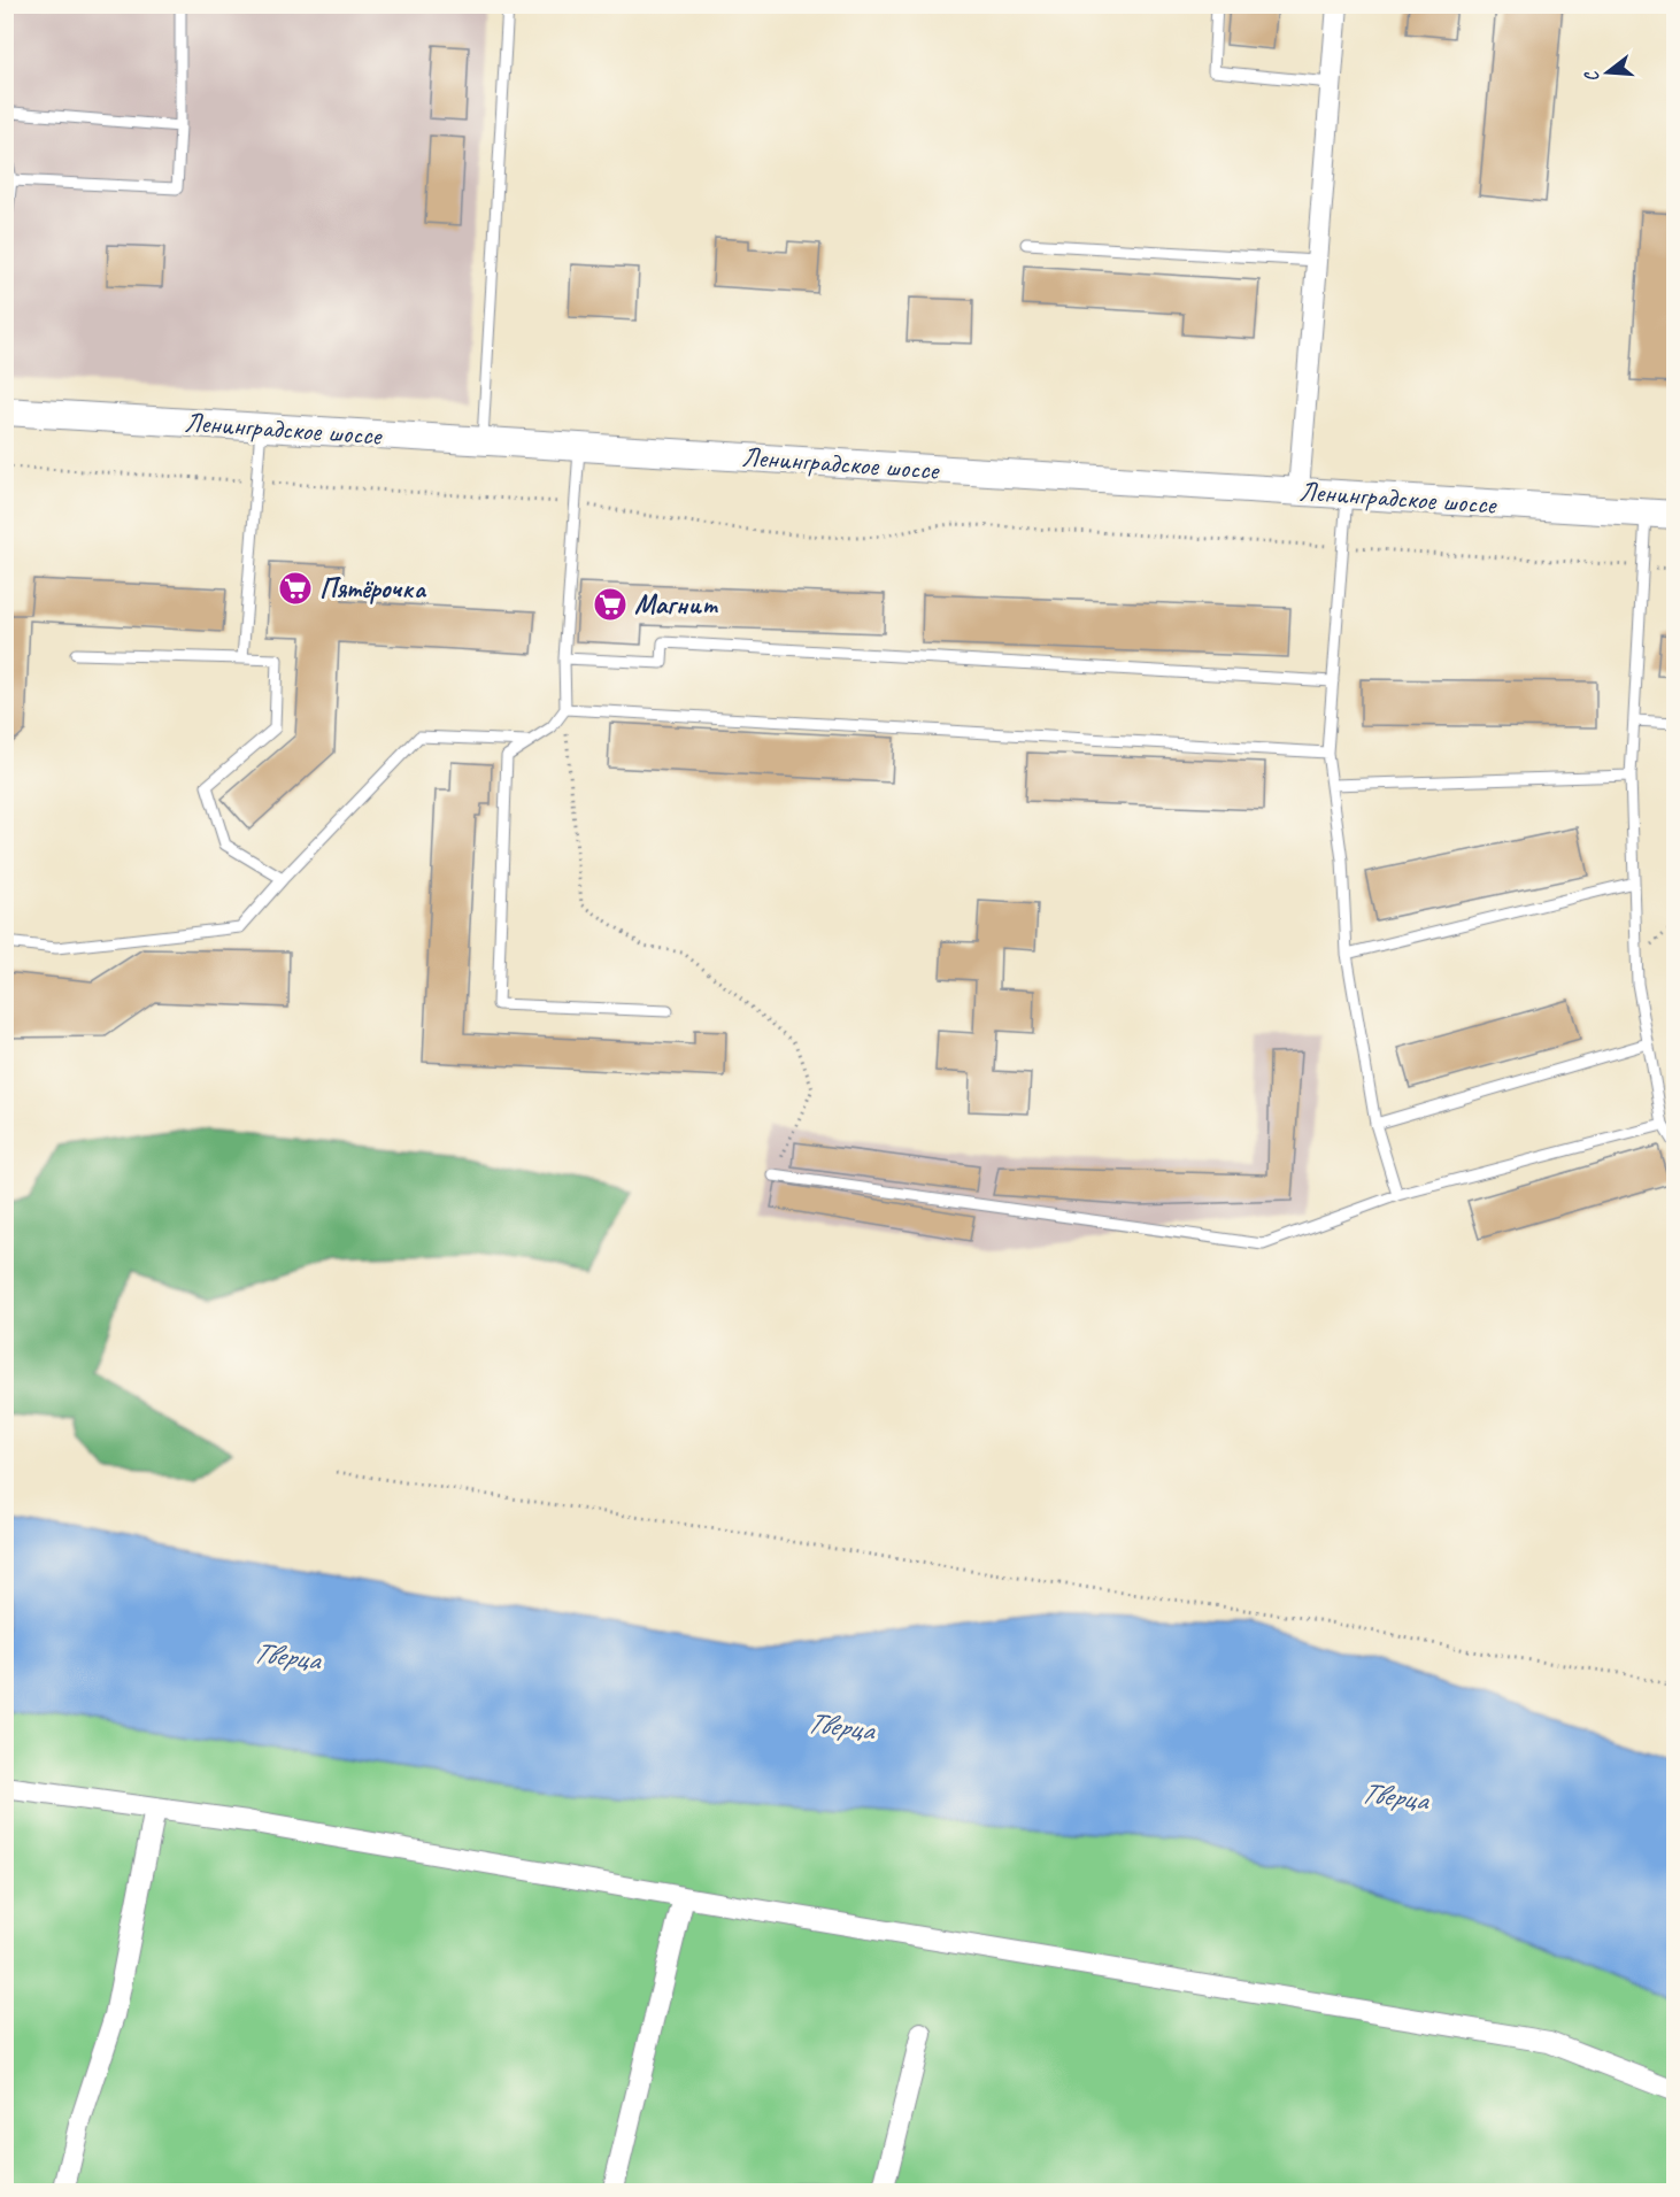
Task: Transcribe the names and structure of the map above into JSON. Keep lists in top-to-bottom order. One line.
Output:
{"streets":{"main road":["Ленинградское шоссе"]},"water":["Тверца"],"places":{"supermarket":["Пятёрочка","Магнит"]},"north":"left"}
